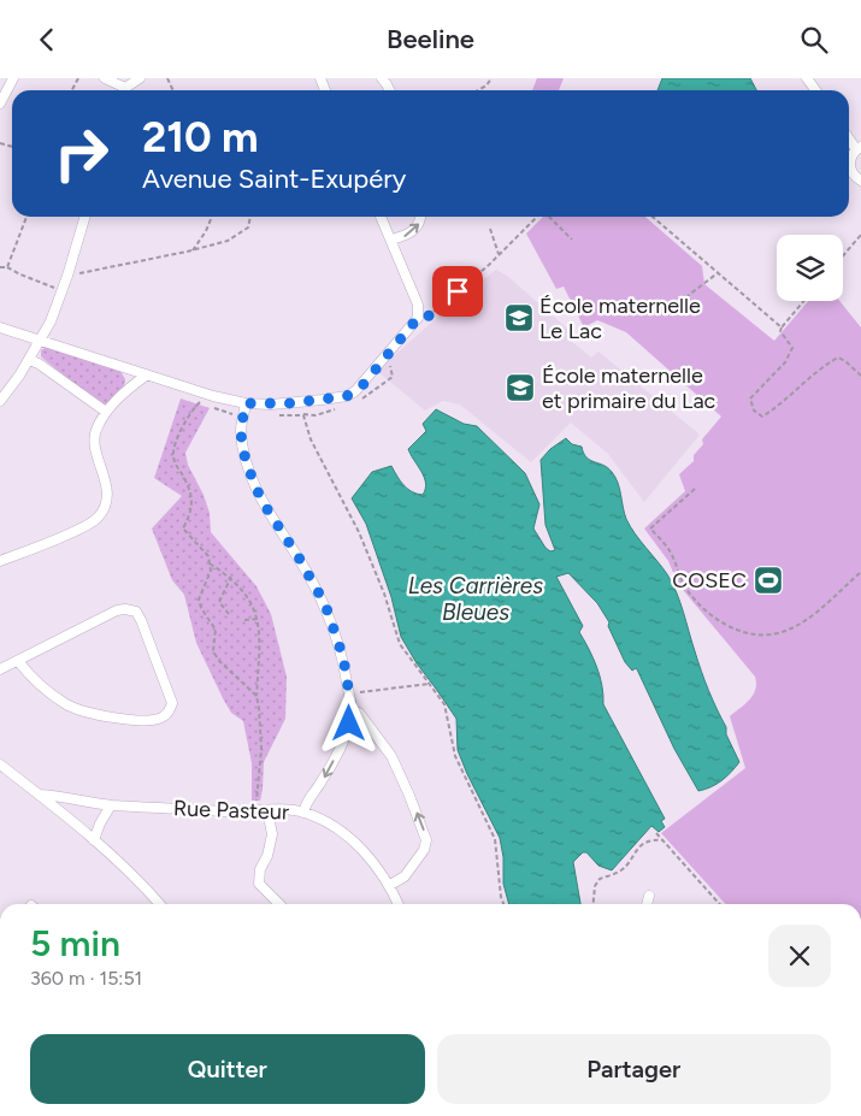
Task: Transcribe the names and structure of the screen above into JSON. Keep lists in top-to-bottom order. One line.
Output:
{"streets":{"street":["Rue Pasteur"]},"water":["Les Carrières Bleues"],"places":{"school or university":["École maternelle Le Lac","École maternelle et primaire du Lac"],"sports":["COSEC"]},"page":{"header":"Beeline","turn":["210 m","Avenue Saint-Exupéry"],"heading":["5 min","360 m · 15:51"],"buttons":["Quitter","Partager"]}}
